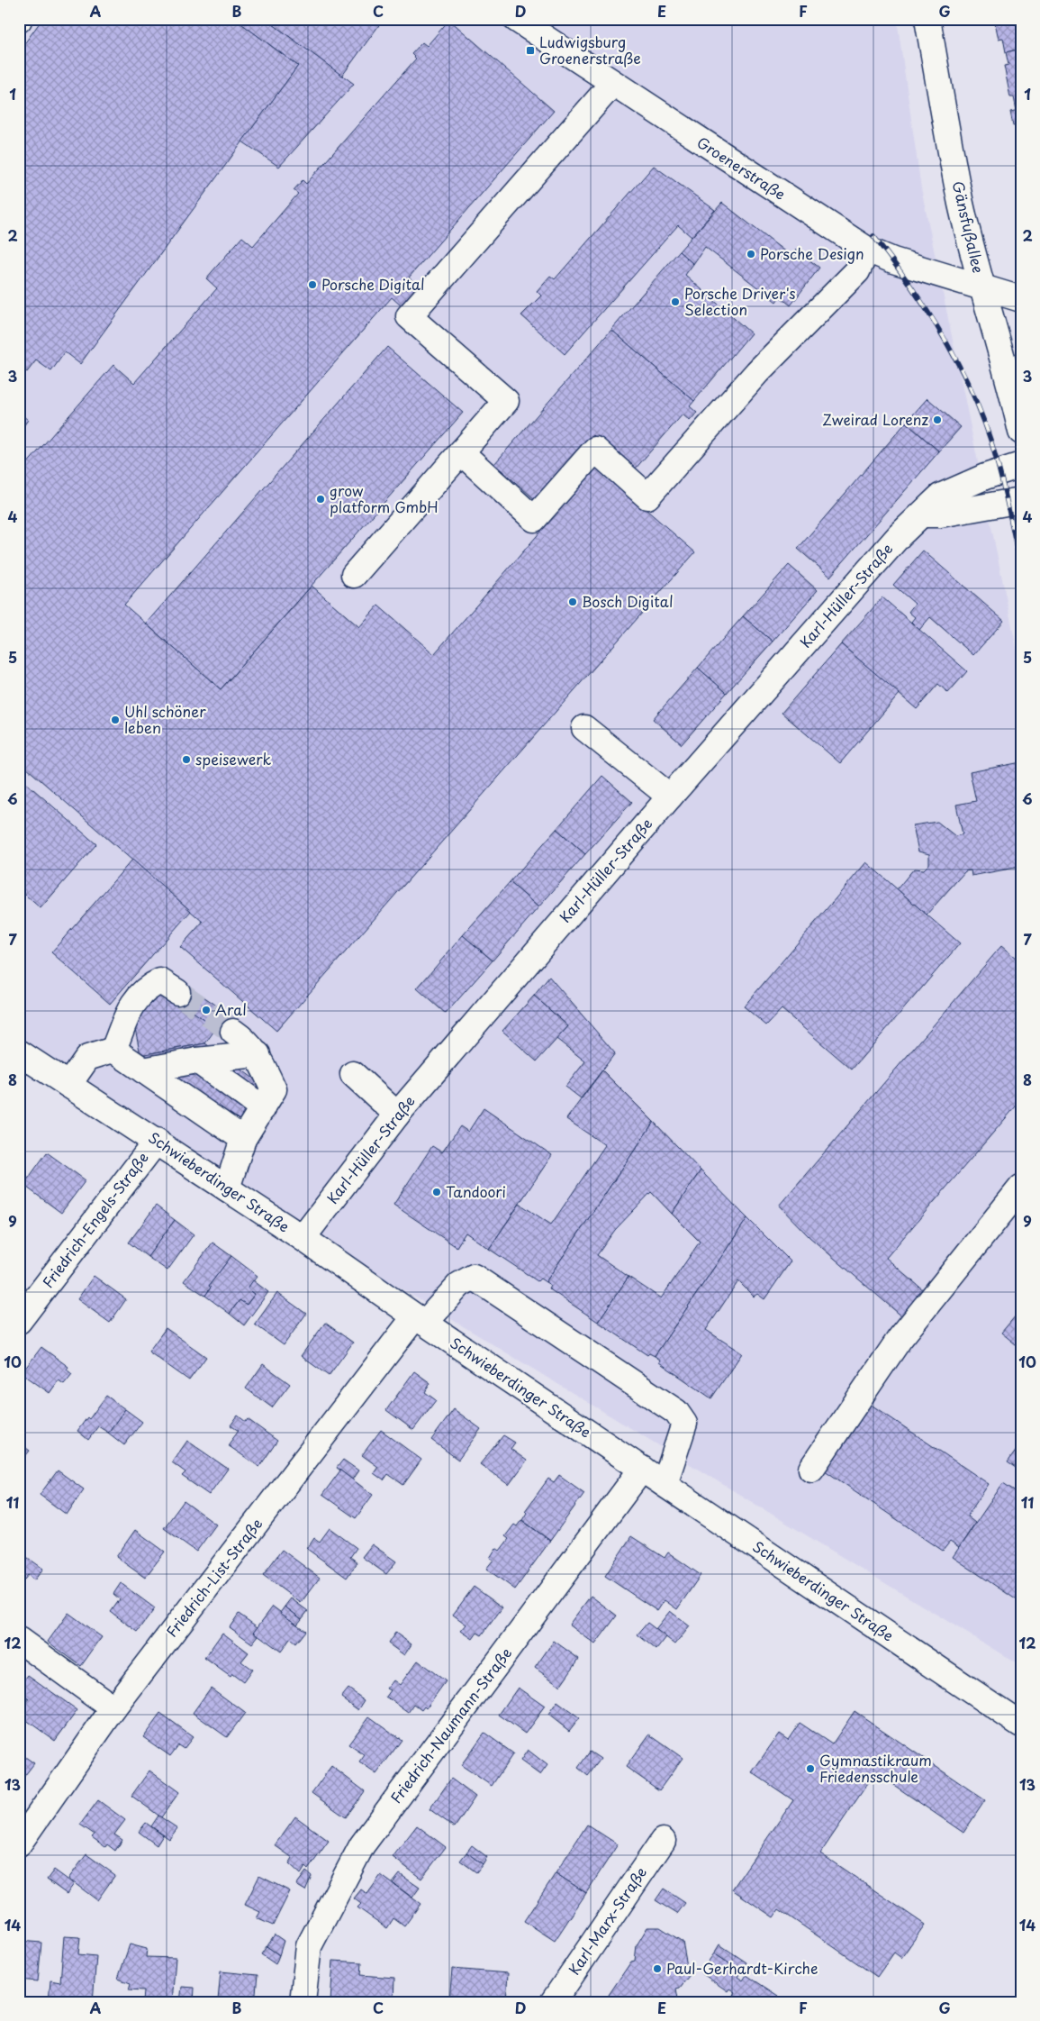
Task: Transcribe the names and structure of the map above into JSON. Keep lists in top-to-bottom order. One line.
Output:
{"streets":{"street":["Groenerstraße","Gänsfußallee","Karl-Hüller-Straße","Schwieberdinger Straße","Friedrich-Engels-Straße","Friedrich-List-Straße","Friedrich-Naumann-Straße","Karl-Marx-Straße"]},"crossings":[["Groenerstraße","Gänsfußallee"],["Karl-Hüller-Straße","Schwieberdinger Straße"],["Schwieberdinger Straße","Friedrich-Engels-Straße"],["Schwieberdinger Straße","Friedrich-List-Straße"],["Schwieberdinger Straße","Friedrich-Naumann-Straße"]],"places":{"transit":["Ludwigsburg Groenerstraße"],"other":["Porsche Design","Porsche Digital","Porsche Driver's Selection","Zweirad Lorenz","grow platform GmbH","Bosch Digital","Uhl schöner leben","speisewerk","Aral","Tandoori","Gymnastikraum Friedensschule","Paul-Gerhardt-Kirche"]},"grid":{"columns":["A","B","C","D","E","F","G"],"rows":["1","2","3","4","5","6","7","8","9","10","11","12","13","14"]}}
